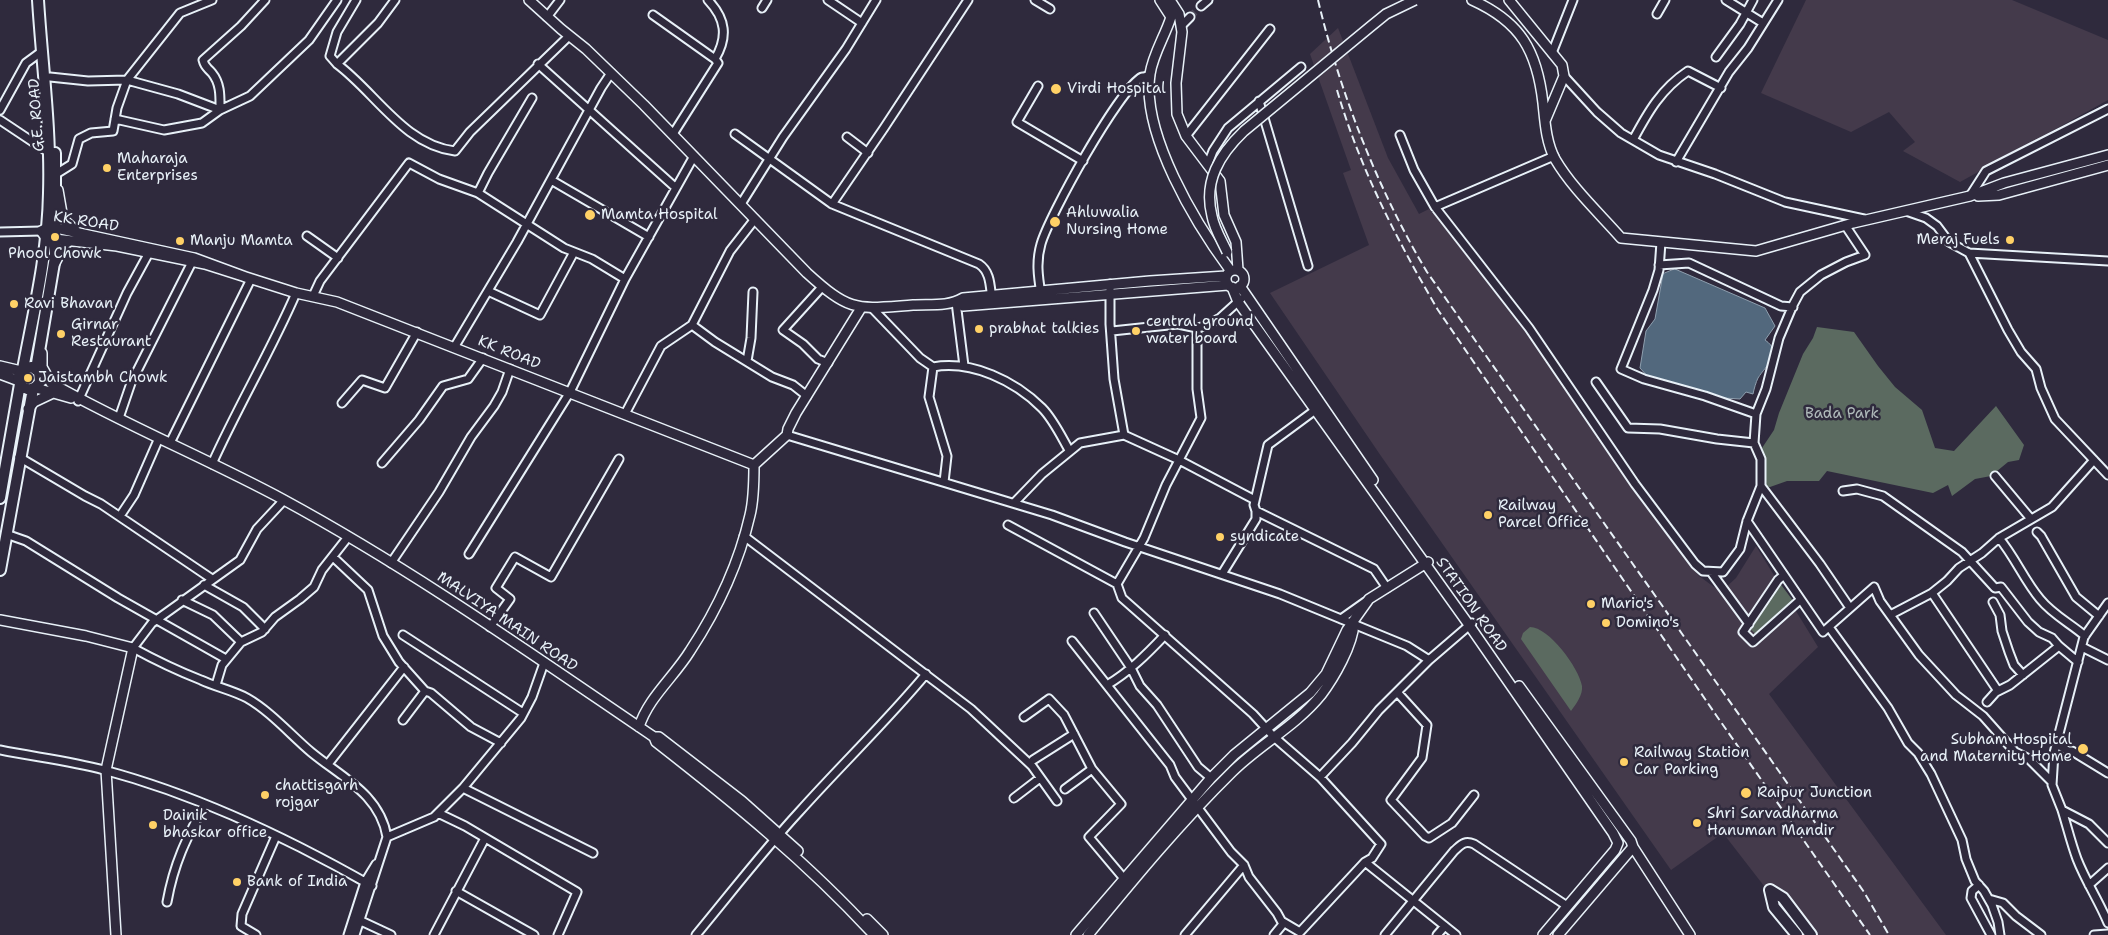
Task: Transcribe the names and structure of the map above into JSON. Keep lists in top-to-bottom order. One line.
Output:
{"streets":{"main road":["G.E. ROAD"],"street":["KK ROAD","STATION ROAD","MALVIYA MAIN ROAD"]},"crossings":[["G.E. ROAD","KK ROAD"]],"parks":["Bada Park"],"places":["Virdi Hospital","Maharaja Enterprises","Mamta Hospital","Ahluwalia Nursing Home","Phool Chowk","Meraj Fuels","Manju Mamta","Ravi Bhavan","prabhat talkies","central ground water board","Girnar Restaurant","Jaistambh Chowk","Railway Parcel Office","syndicate","Mario's","Domino's","Subham Hospital and Maternity Home","Railway Station Car Parking","Raipur Junction","chattisgarh rojgar","Shri Sarvadharma Hanuman Mandir","Dainik bhaskar office","Bank of India"]}
